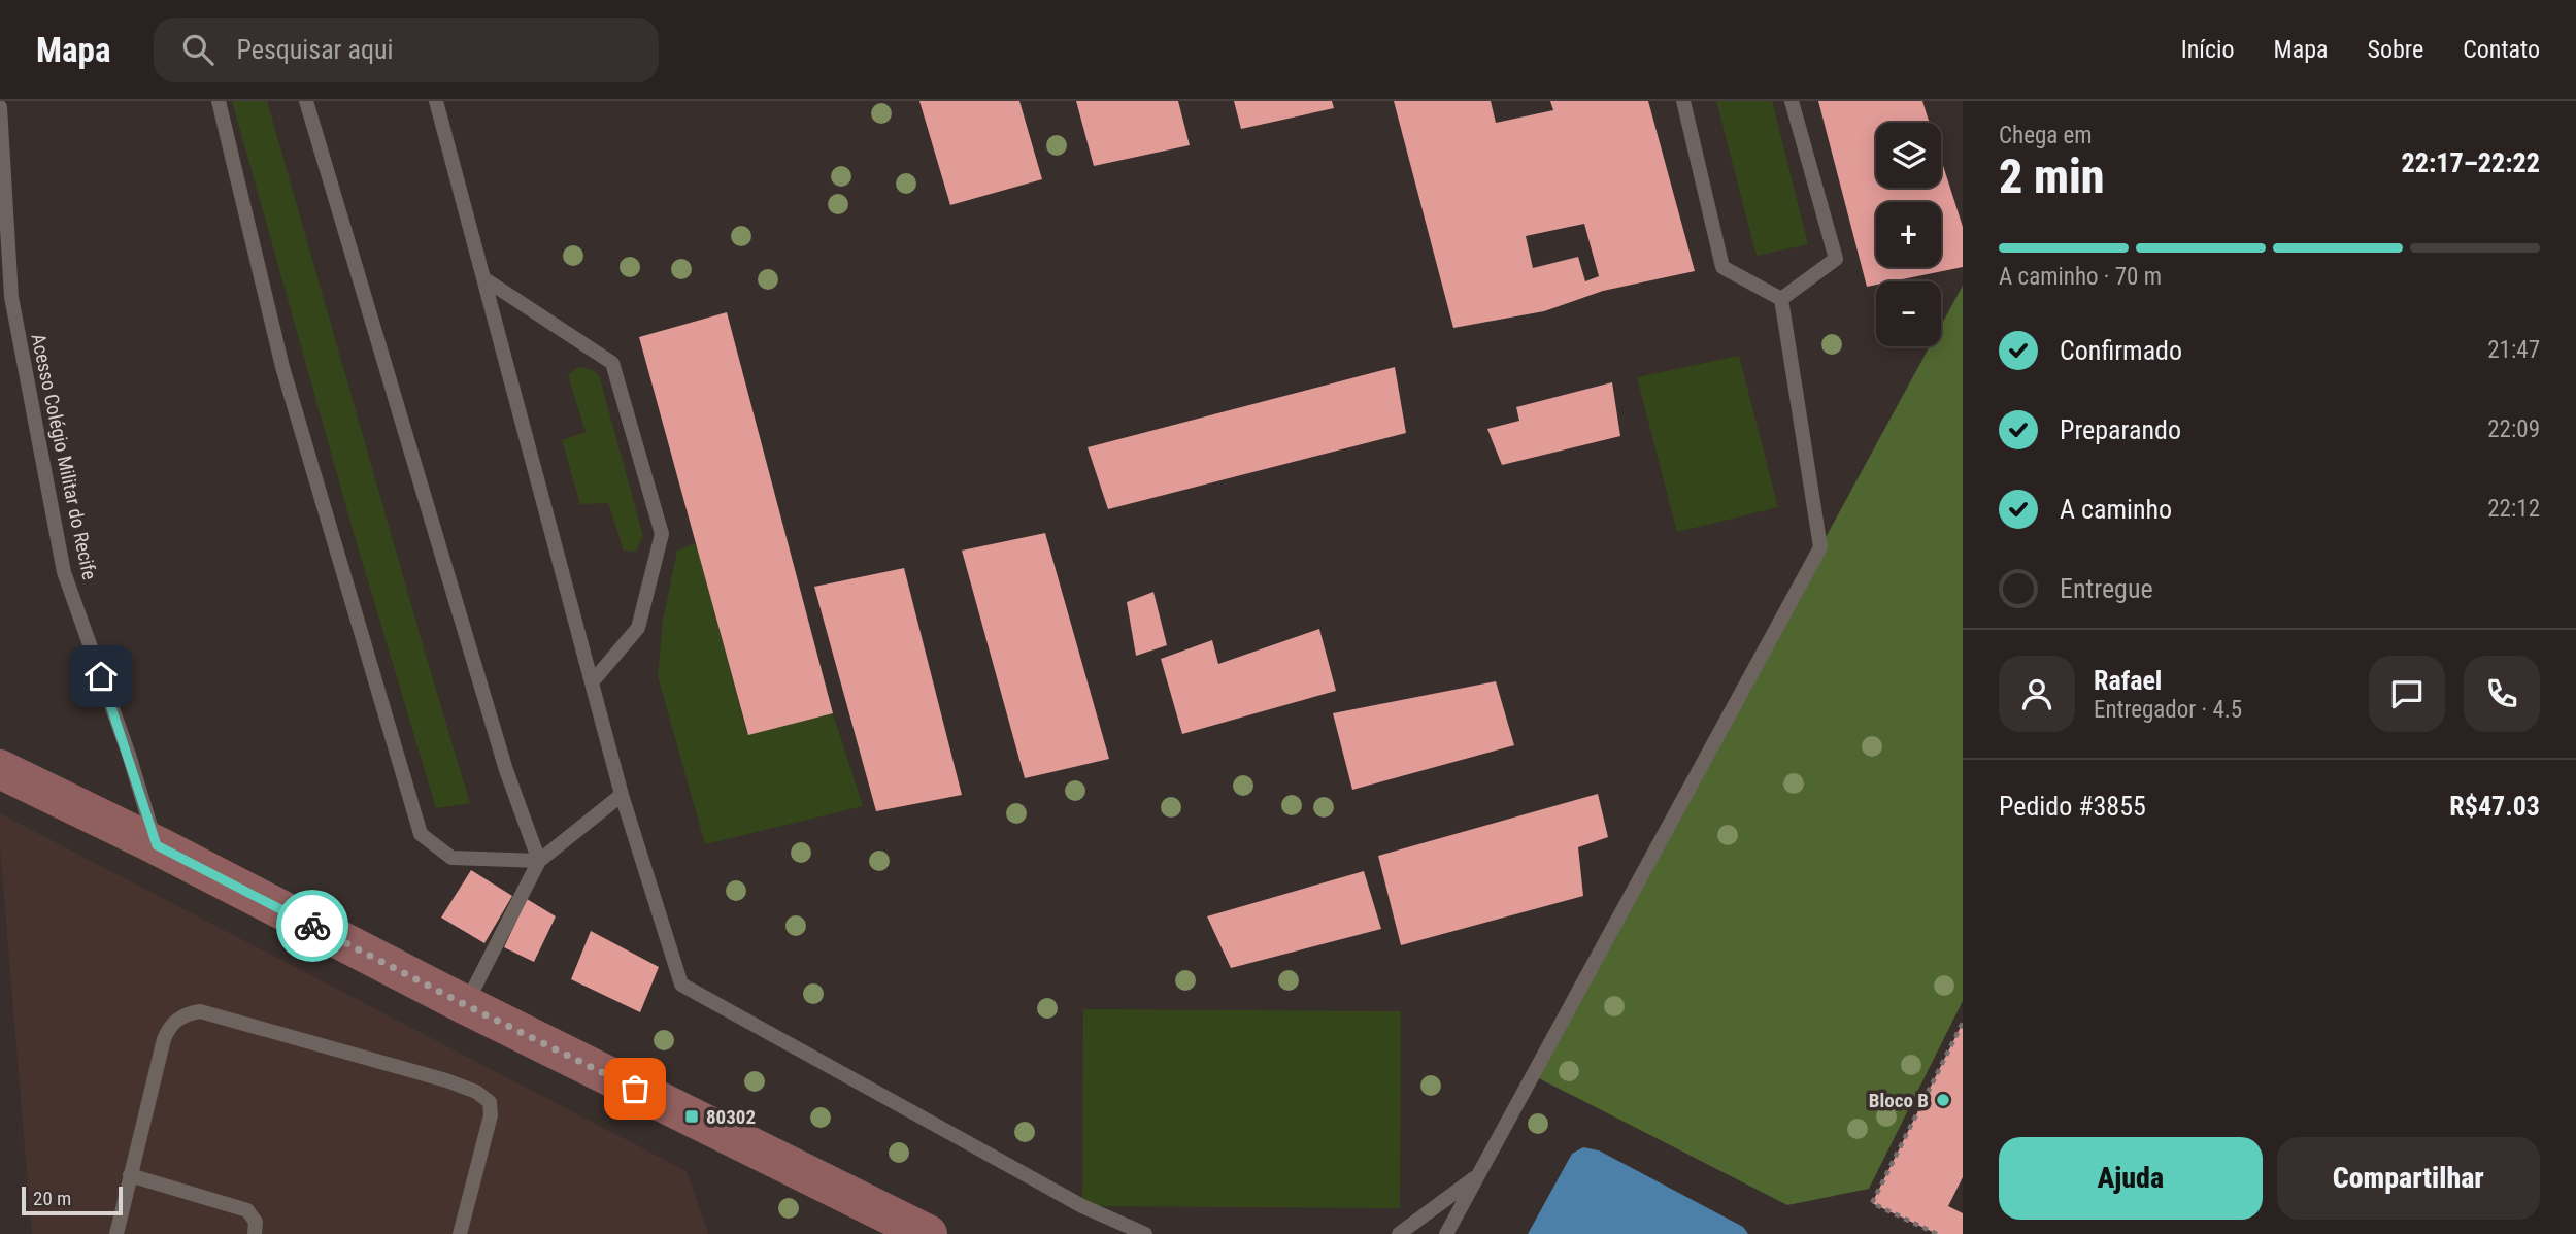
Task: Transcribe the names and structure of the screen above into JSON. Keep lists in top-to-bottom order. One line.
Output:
{"streets":{"lane":["Acesso Colégio Militar do Recife"]},"places":{"other":["Bloco B"],"transit":["80302"]},"scale_bar":"20 m","page":{"header":"Mapa","search":"Pesquisar aqui","nav":["Início","Mapa","Sobre","Contato"],"heading":["2 min","Chega em","22:17–22:22"],"panel":["Rafael","Entregador · 4.5","Pedido #3855","R$47.03"],"map_buttons":["+","−"],"bar":"A caminho · 70 m","list":[["Confirmado","21:47"],["Preparando","22:09"],["A caminho","22:12"],"Entregue"],"buttons":["Ajuda","Compartilhar"],"scale":"20 m"}}
